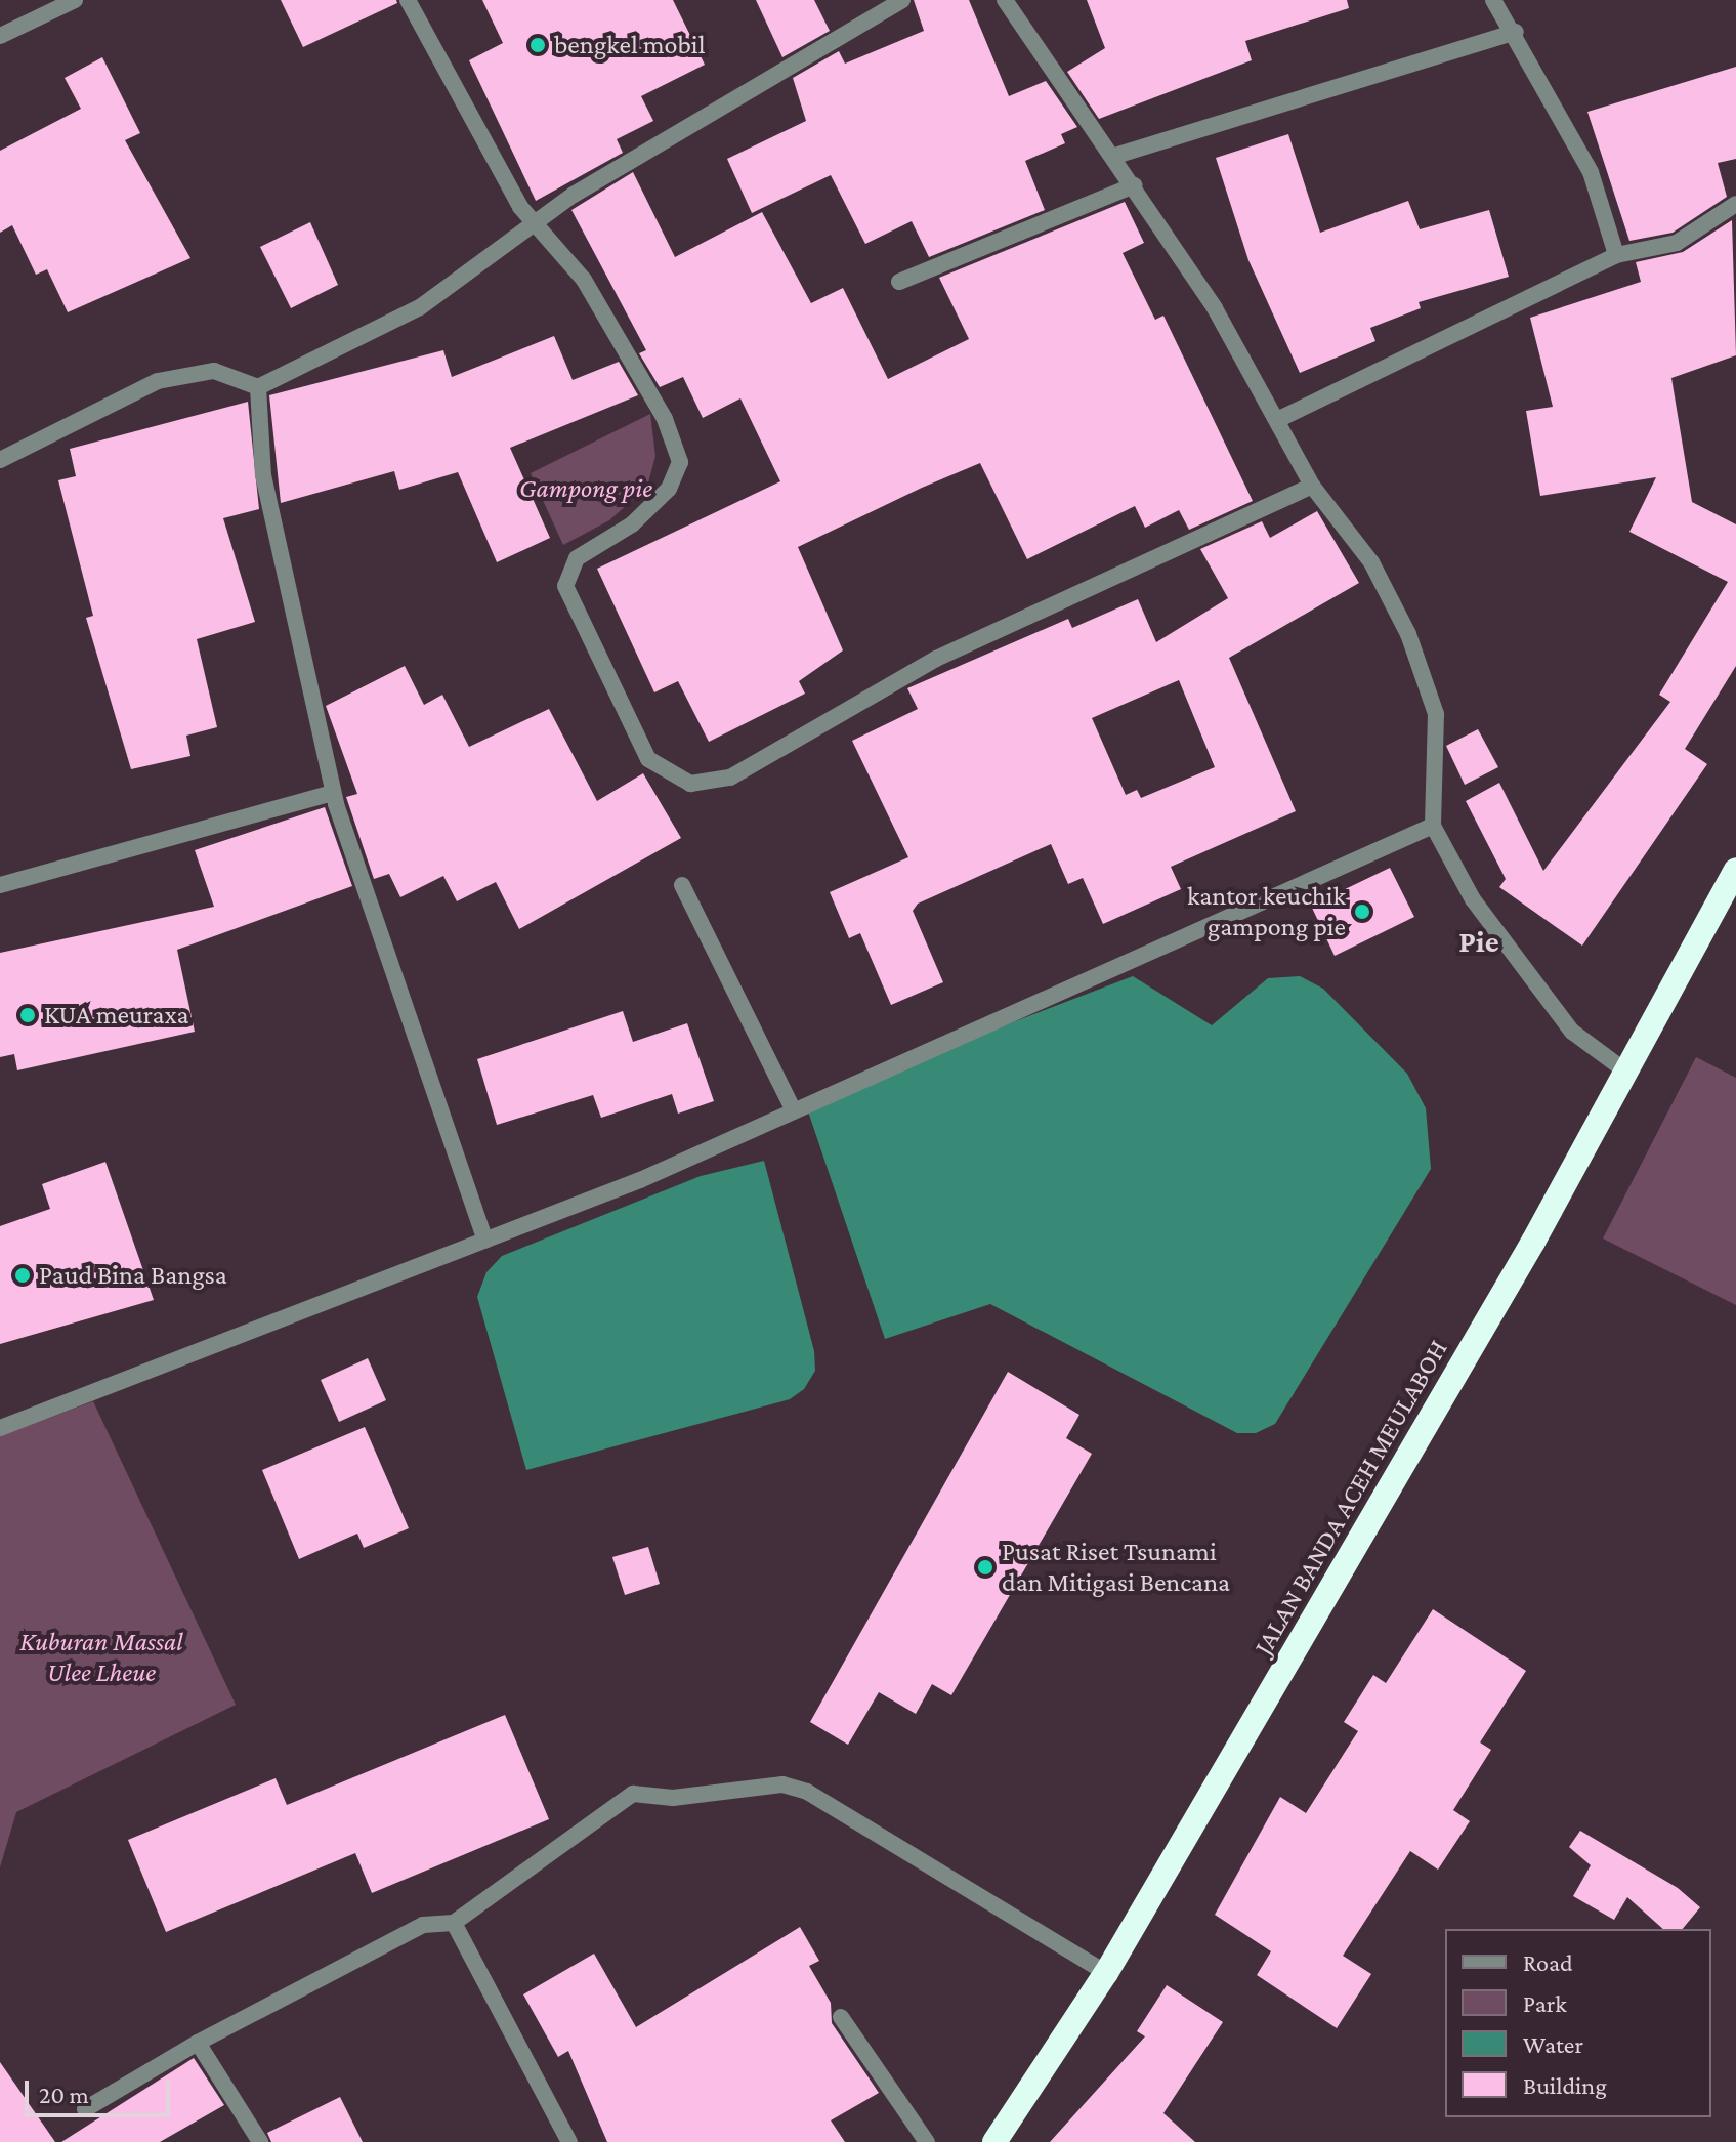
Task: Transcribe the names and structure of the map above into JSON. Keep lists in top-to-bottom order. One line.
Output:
{"streets":{"highway":["JALAN BANDA ACEH MEULABOH"]},"districts":["Pie"],"parks":["Gampong pie","Kuburan Massal Ulee Lheue"],"places":["bengkel mobil","kantor keuchik gampong pie","KUA meuraxa","Paud Bina Bangsa","Pusat Riset Tsunami dan Mitigasi Bencana"],"legend":["Road","Park","Water","Building"],"scale_bar":"20 m"}
